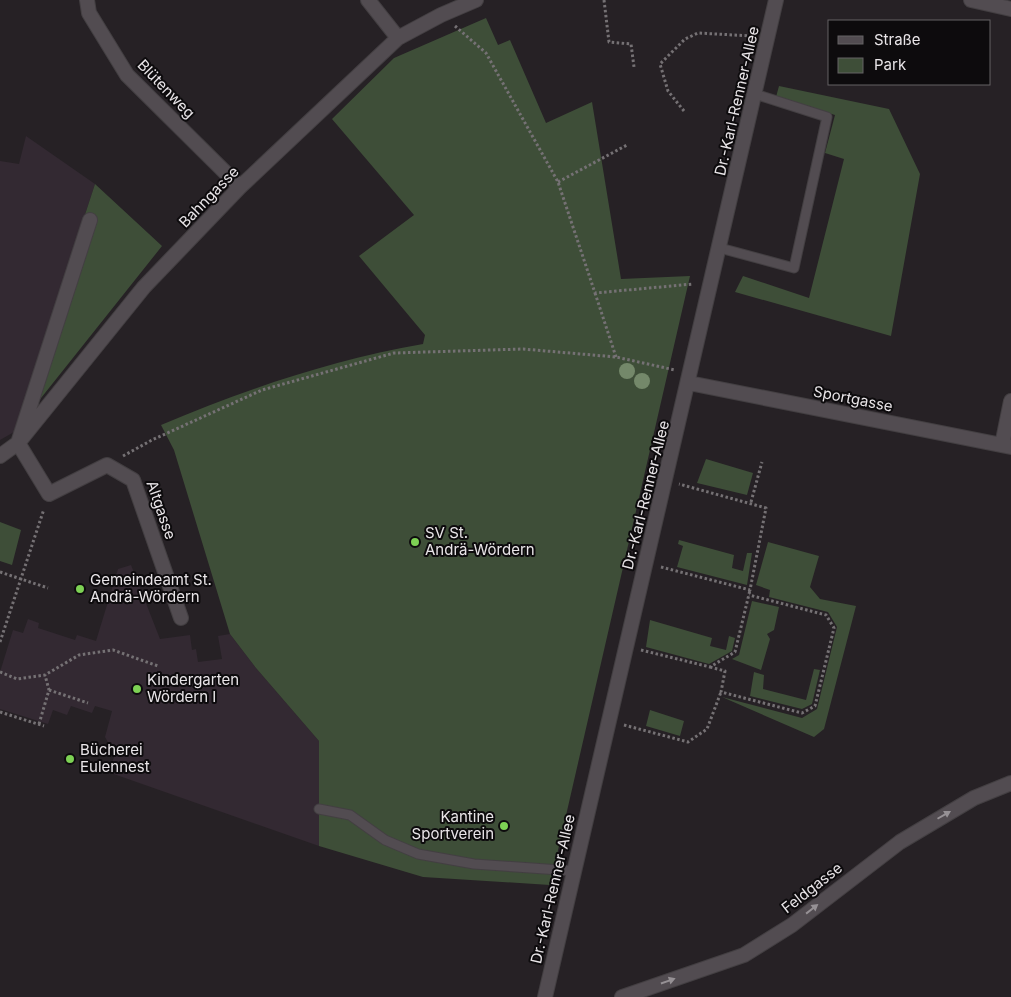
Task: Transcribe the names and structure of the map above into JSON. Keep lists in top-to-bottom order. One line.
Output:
{"streets":{"street":["Blütenweg","Dr.-Karl-Renner-Allee","Bahngasse","Sportgasse","Altgasse","Feldgasse"]},"crossings":[["Blütenweg","Bahngasse"],["Dr.-Karl-Renner-Allee","Sportgasse"]],"one_way":["Feldgasse"],"places":["SV St. Andrä-Wördern","Gemeindeamt St. Andrä-Wördern","Kindergarten Wördern I","Bücherei Eulennest","Kantine Sportverein"],"legend":["Straße","Park"]}
